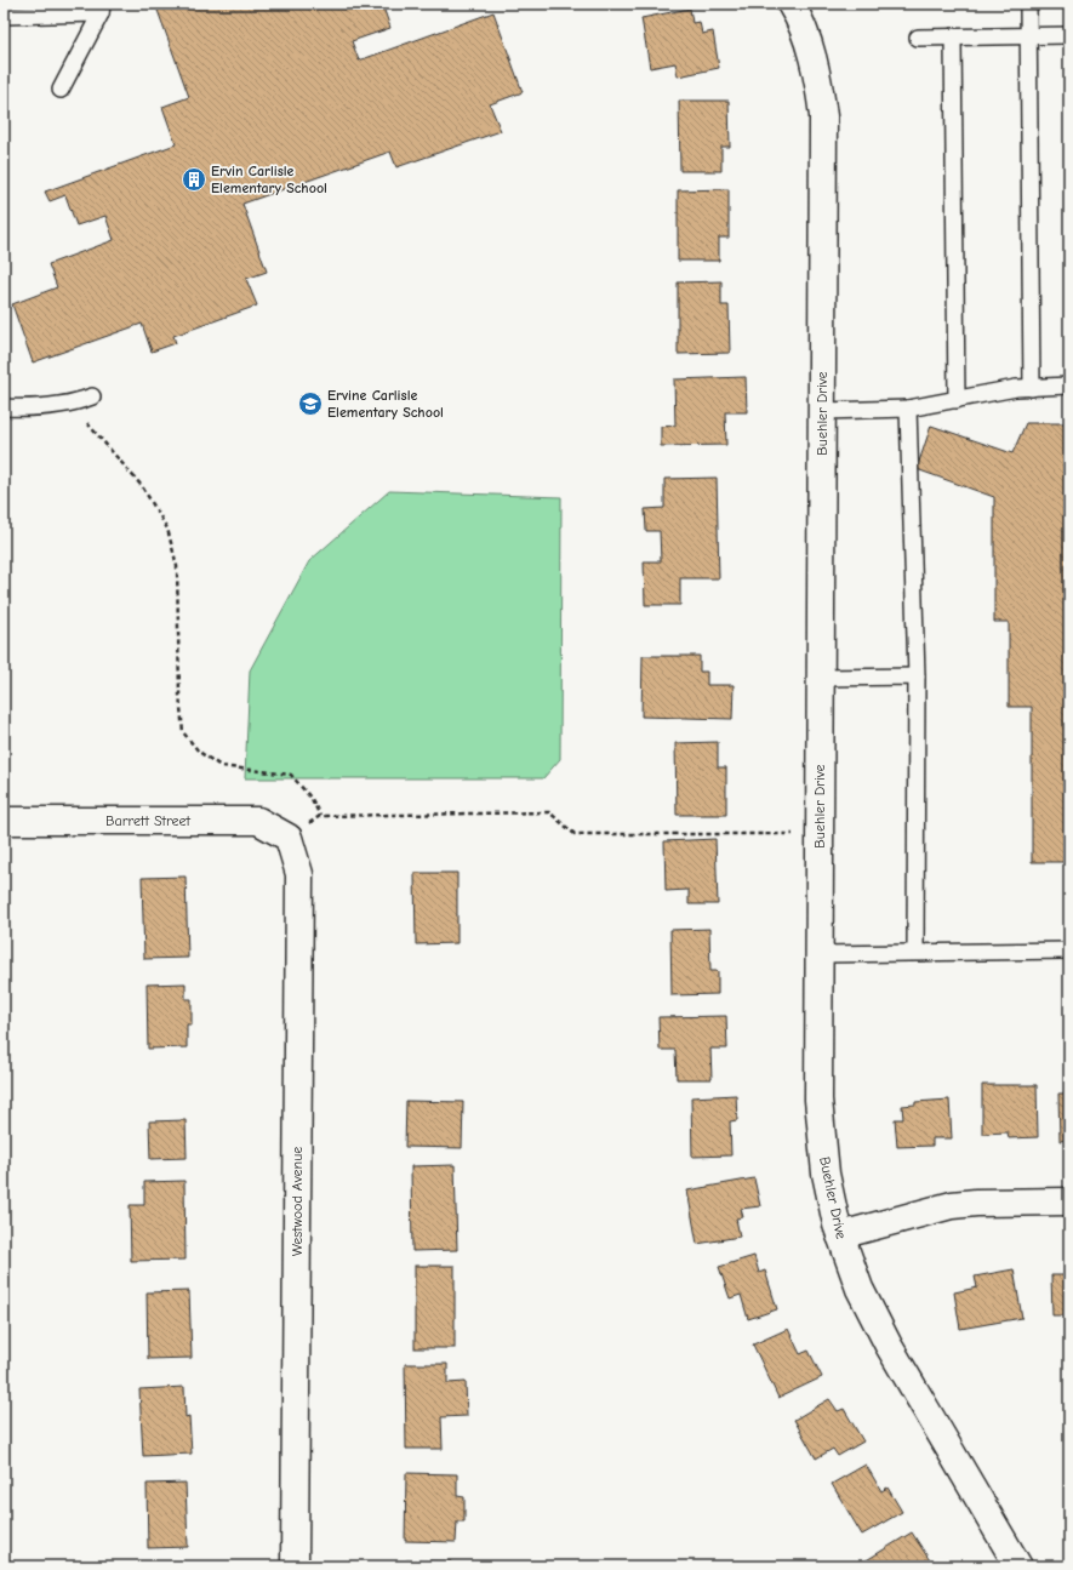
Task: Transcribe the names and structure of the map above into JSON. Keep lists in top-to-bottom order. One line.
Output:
{"streets":{"street":["Buehler Drive","Barrett Street","Westwood Avenue"]},"crossings":[["Barrett Street","Westwood Avenue"]],"places":{"building":["Ervin Carlisle Elementary School"],"school or university":["Ervine Carlisle Elementary School"]}}
